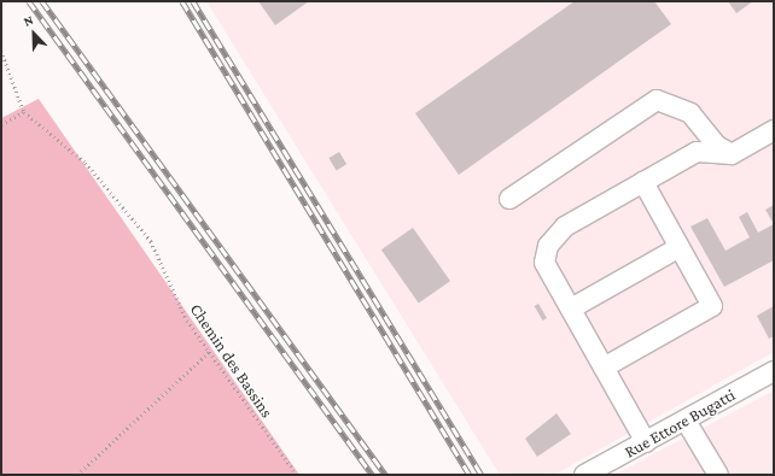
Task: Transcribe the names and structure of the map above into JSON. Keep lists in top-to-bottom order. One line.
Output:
{"streets":{"street":["Rue Ettore Bugatti"],"path":["Chemin des Bassins"]},"north":"top left"}
